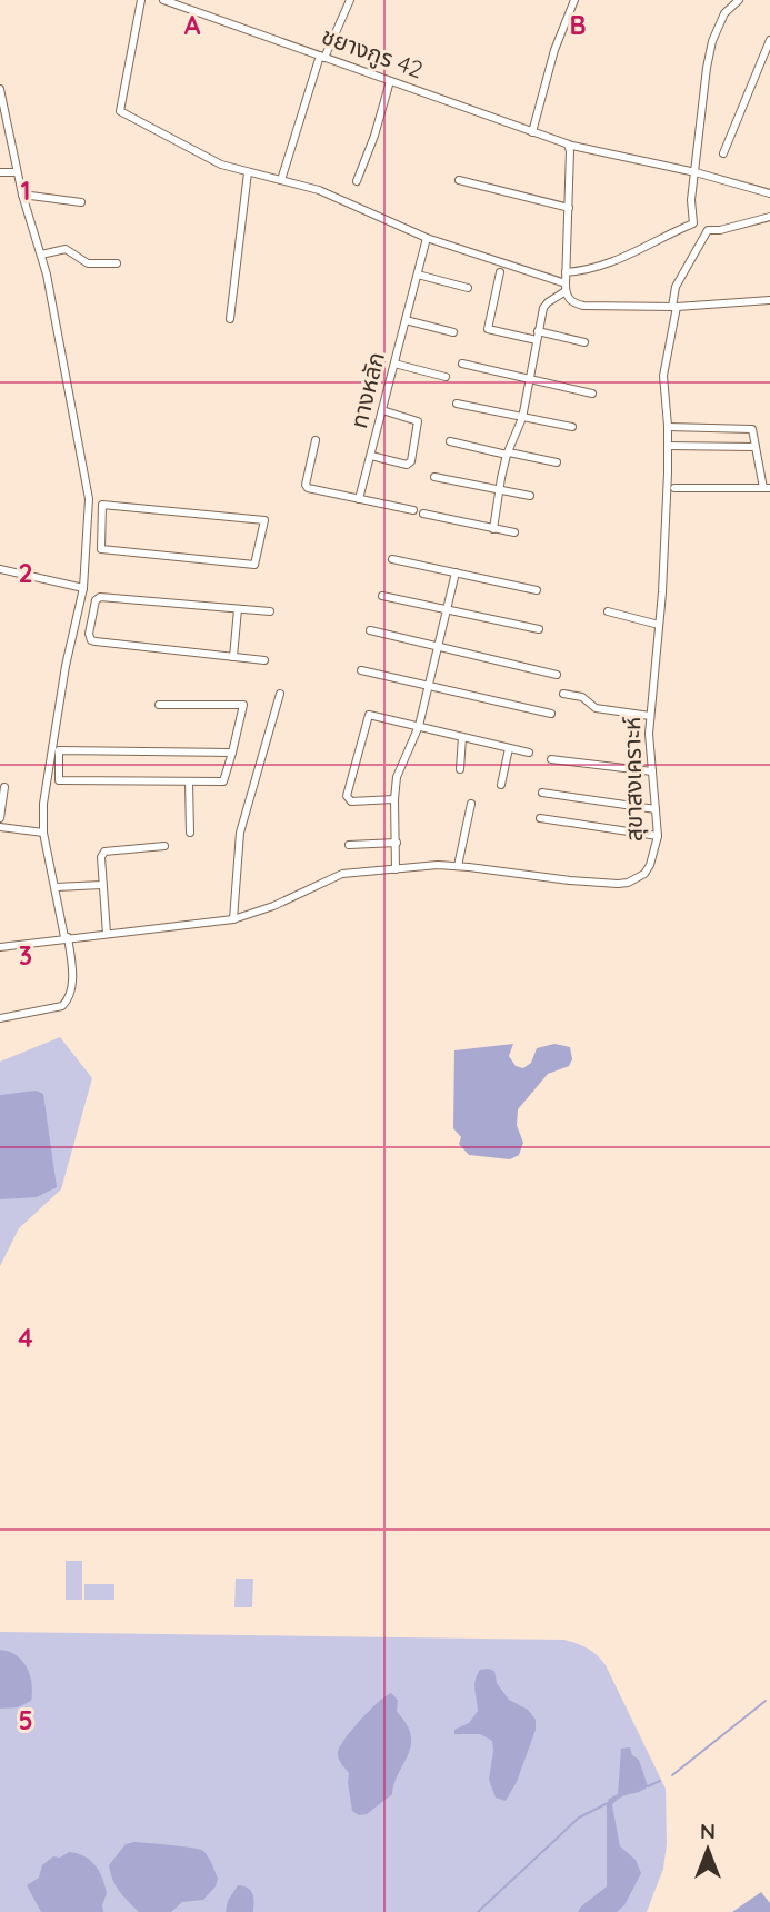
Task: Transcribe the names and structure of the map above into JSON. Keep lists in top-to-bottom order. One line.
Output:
{"streets":{"street":["ชยางกูร 42","ทางหลัก","สุขาสงเคราะห์"]},"north":"top","grid":{"columns":["A","B"],"rows":["1","2","3","4","5"]}}
